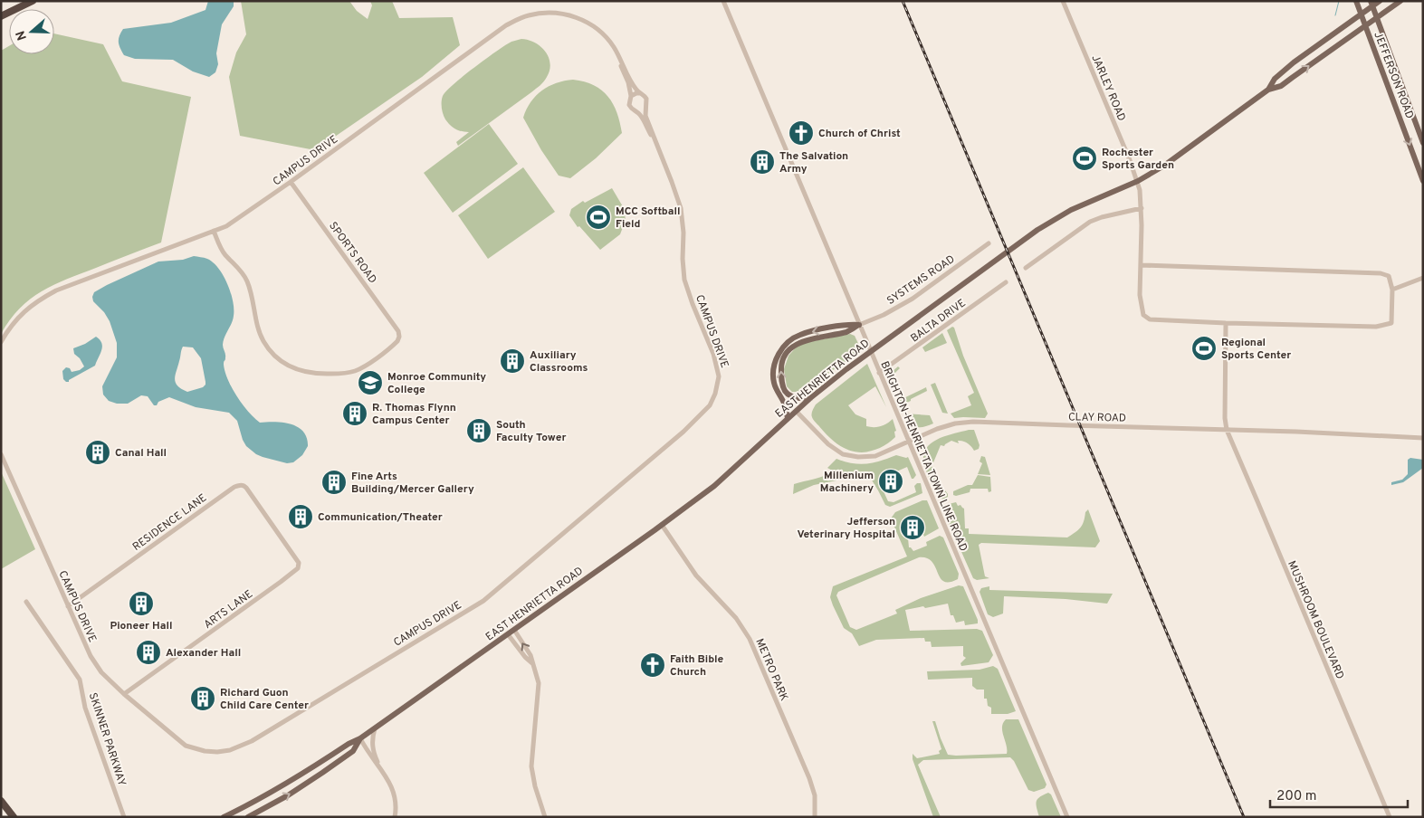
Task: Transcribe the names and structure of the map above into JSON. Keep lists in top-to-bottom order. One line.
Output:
{"streets":{"main road":["JEFFERSON ROAD","EAST HENRIETTA ROAD"],"street":["JARLEY ROAD","CAMPUS DRIVE","SPORTS ROAD","SYSTEMS ROAD","BALTA DRIVE","CLAY ROAD","BRIGHTON-HENRIETTA TOWN LINE ROAD","RESIDENCE LANE","ARTS LANE","MUSHROOM BOULEVARD","METRO PARK","SKINNER PARKWAY"]},"crossings":[["JEFFERSON ROAD","EAST HENRIETTA ROAD"],["JARLEY ROAD","EAST HENRIETTA ROAD"],["JARLEY ROAD","MUSHROOM BOULEVARD"],["CAMPUS DRIVE","SPORTS ROAD"],["CAMPUS DRIVE","RESIDENCE LANE"],["CAMPUS DRIVE","ARTS LANE"],["SYSTEMS ROAD","BRIGHTON-HENRIETTA TOWN LINE ROAD"],["BALTA DRIVE","BRIGHTON-HENRIETTA TOWN LINE ROAD"],["EAST HENRIETTA ROAD","CLAY ROAD"],["EAST HENRIETTA ROAD","METRO PARK"],["CLAY ROAD","BRIGHTON-HENRIETTA TOWN LINE ROAD"],["CLAY ROAD","MUSHROOM BOULEVARD"],["RESIDENCE LANE","ARTS LANE"]],"places":{"church":["Church of Christ","Faith Bible Church"],"sports":["Rochester Sports Garden","MCC Softball Field","Regional Sports Center"],"building":["The Salvation Army","Auxiliary Classrooms","R. Thomas Flynn Campus Center","South Faculty Tower","Canal Hall","Millenium Machinery","Fine Arts Building/Mercer Gallery","Communication/Theater","Jefferson Veterinary Hospital","Pioneer Hall","Alexander Hall","Richard Guon Child Care Center"],"school or university":["Monroe Community College"]},"scale_bar":"200 m","north":"left"}
